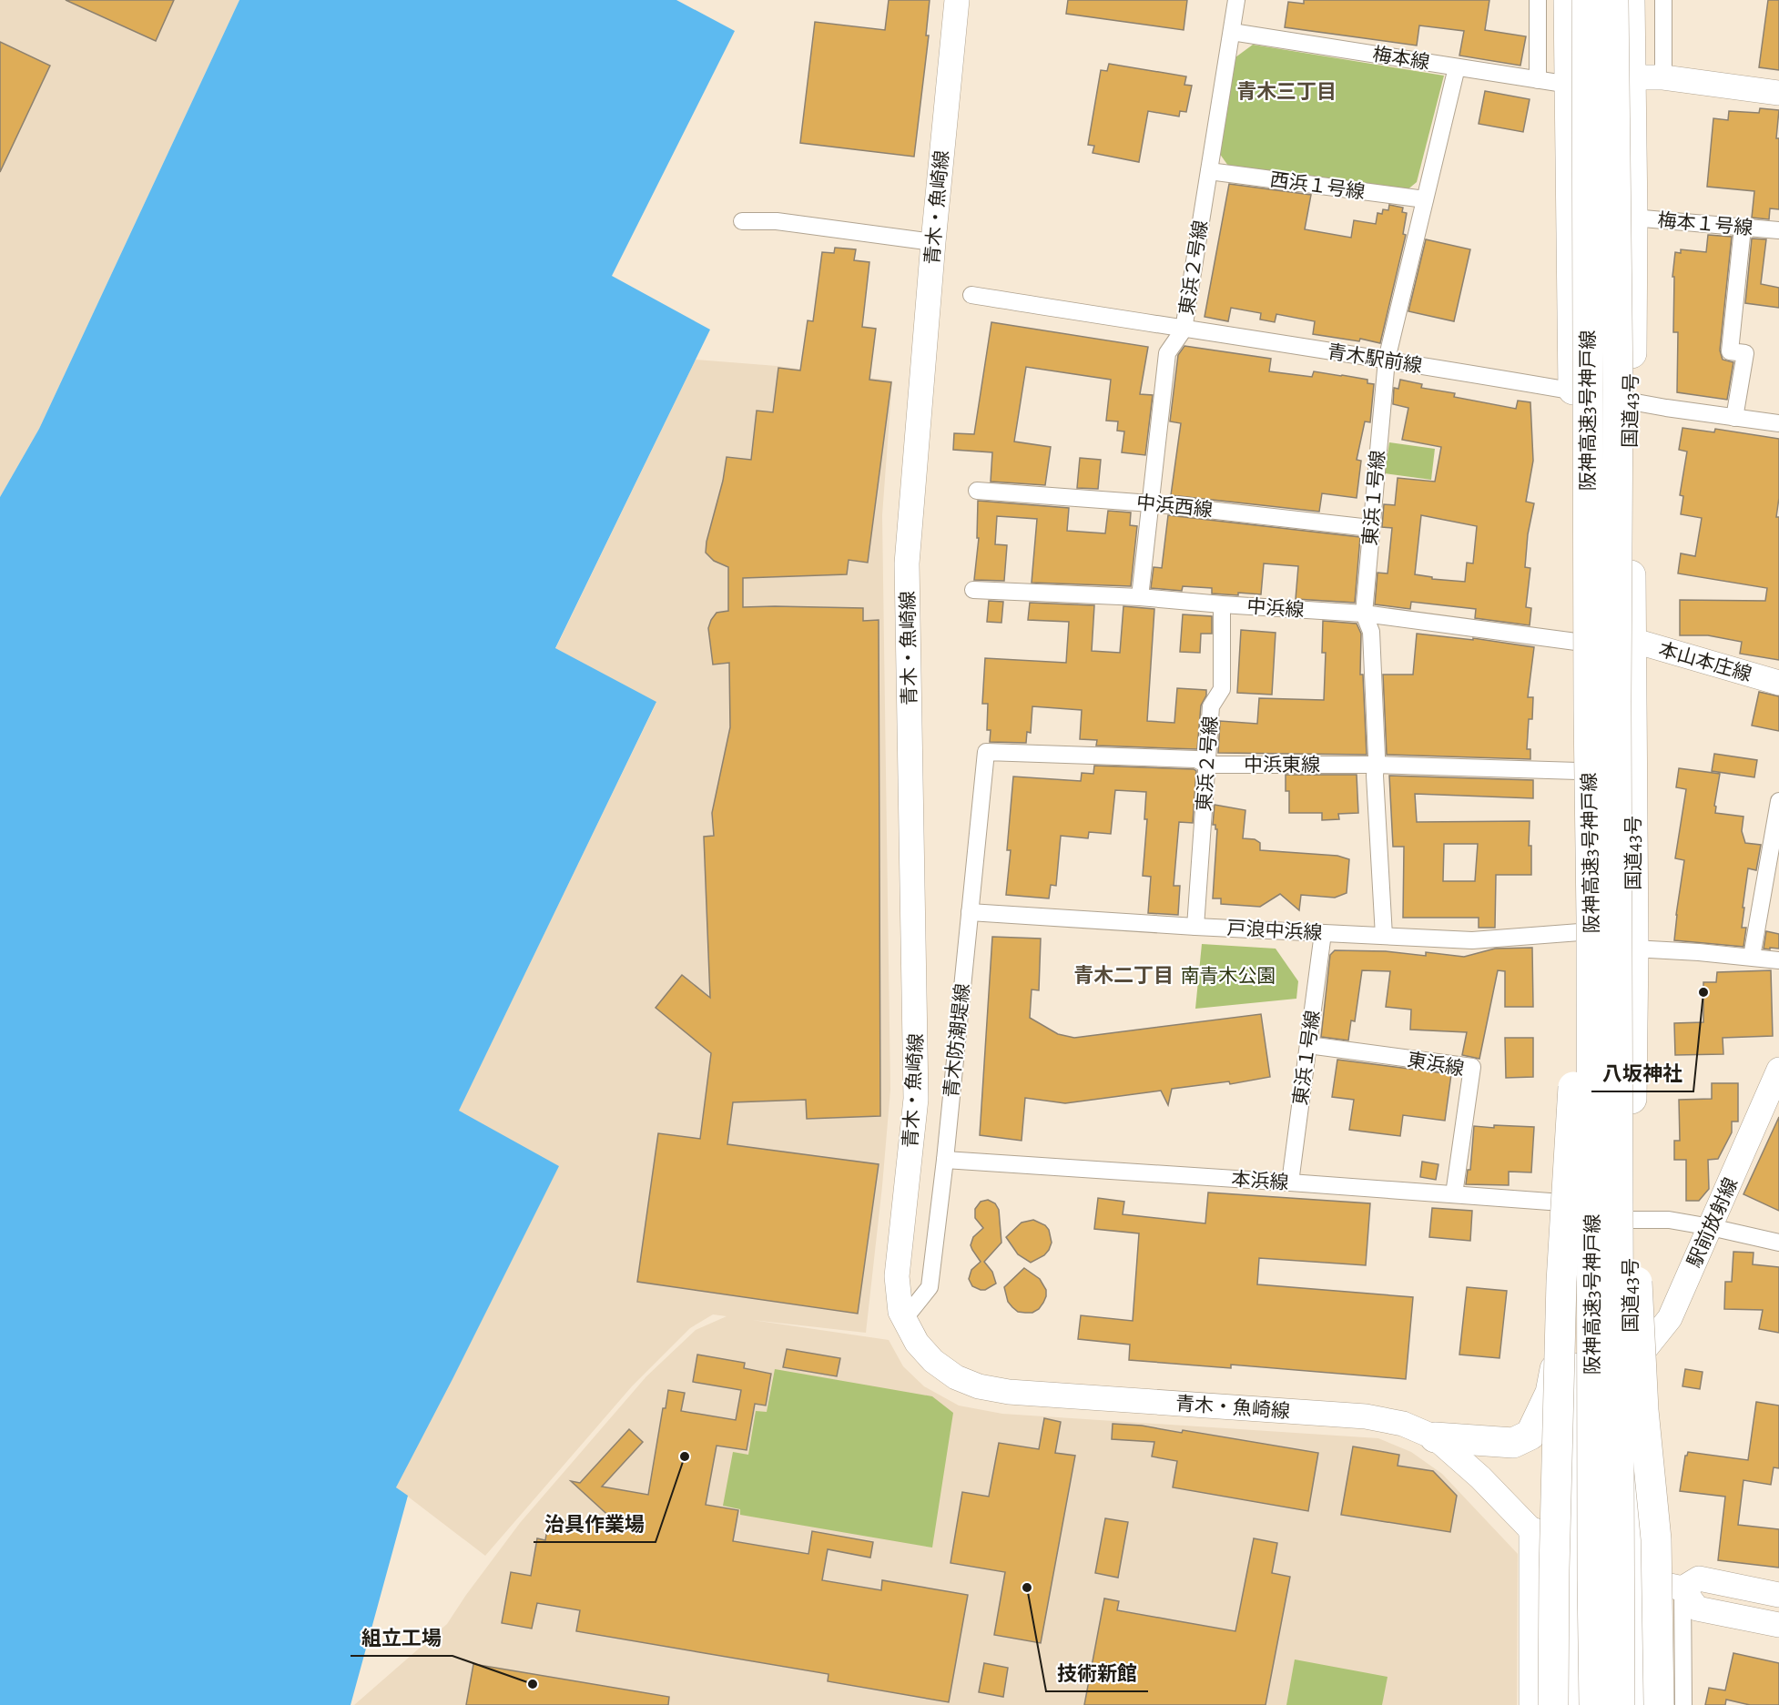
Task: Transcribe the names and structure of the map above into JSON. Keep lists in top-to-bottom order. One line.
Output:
{"streets":{"highway":["阪神高速3号神戸線","国道43号"],"street":["梅本線","西浜１号線","青木・魚崎線","梅本１号線","東浜２号線","青木駅前線","東浜１号線","中浜西線","中浜線","本山本庄線","中浜東線","戸浪中浜線","青木防潮堤線","東浜線","本浜線","駅前放射線"]},"crossings":[["梅本線","東浜２号線"],["梅本線","東浜１号線"],["西浜１号線","東浜２号線"],["西浜１号線","東浜１号線"],["青木・魚崎線","国道43号"],["青木・魚崎線","青木防潮堤線"],["梅本１号線","国道43号"],["東浜２号線","青木駅前線"],["東浜２号線","中浜西線"],["東浜２号線","中浜線"],["東浜２号線","中浜東線"],["東浜２号線","戸浪中浜線"],["青木駅前線","国道43号"],["青木駅前線","東浜１号線"],["阪神高速3号神戸線","戸浪中浜線"],["国道43号","本山本庄線"],["国道43号","駅前放射線"],["東浜１号線","中浜西線"],["東浜１号線","中浜線"],["東浜１号線","中浜東線"],["東浜１号線","戸浪中浜線"],["東浜１号線","東浜線"],["東浜１号線","本浜線"],["中浜東線","青木防潮堤線"],["戸浪中浜線","青木防潮堤線"],["青木防潮堤線","本浜線"],["東浜線","本浜線"]],"districts":["青木三丁目","青木二丁目"],"parks":["南青木公園"],"places":["八坂神社","治具作業場","技術新館","組立工場"]}
